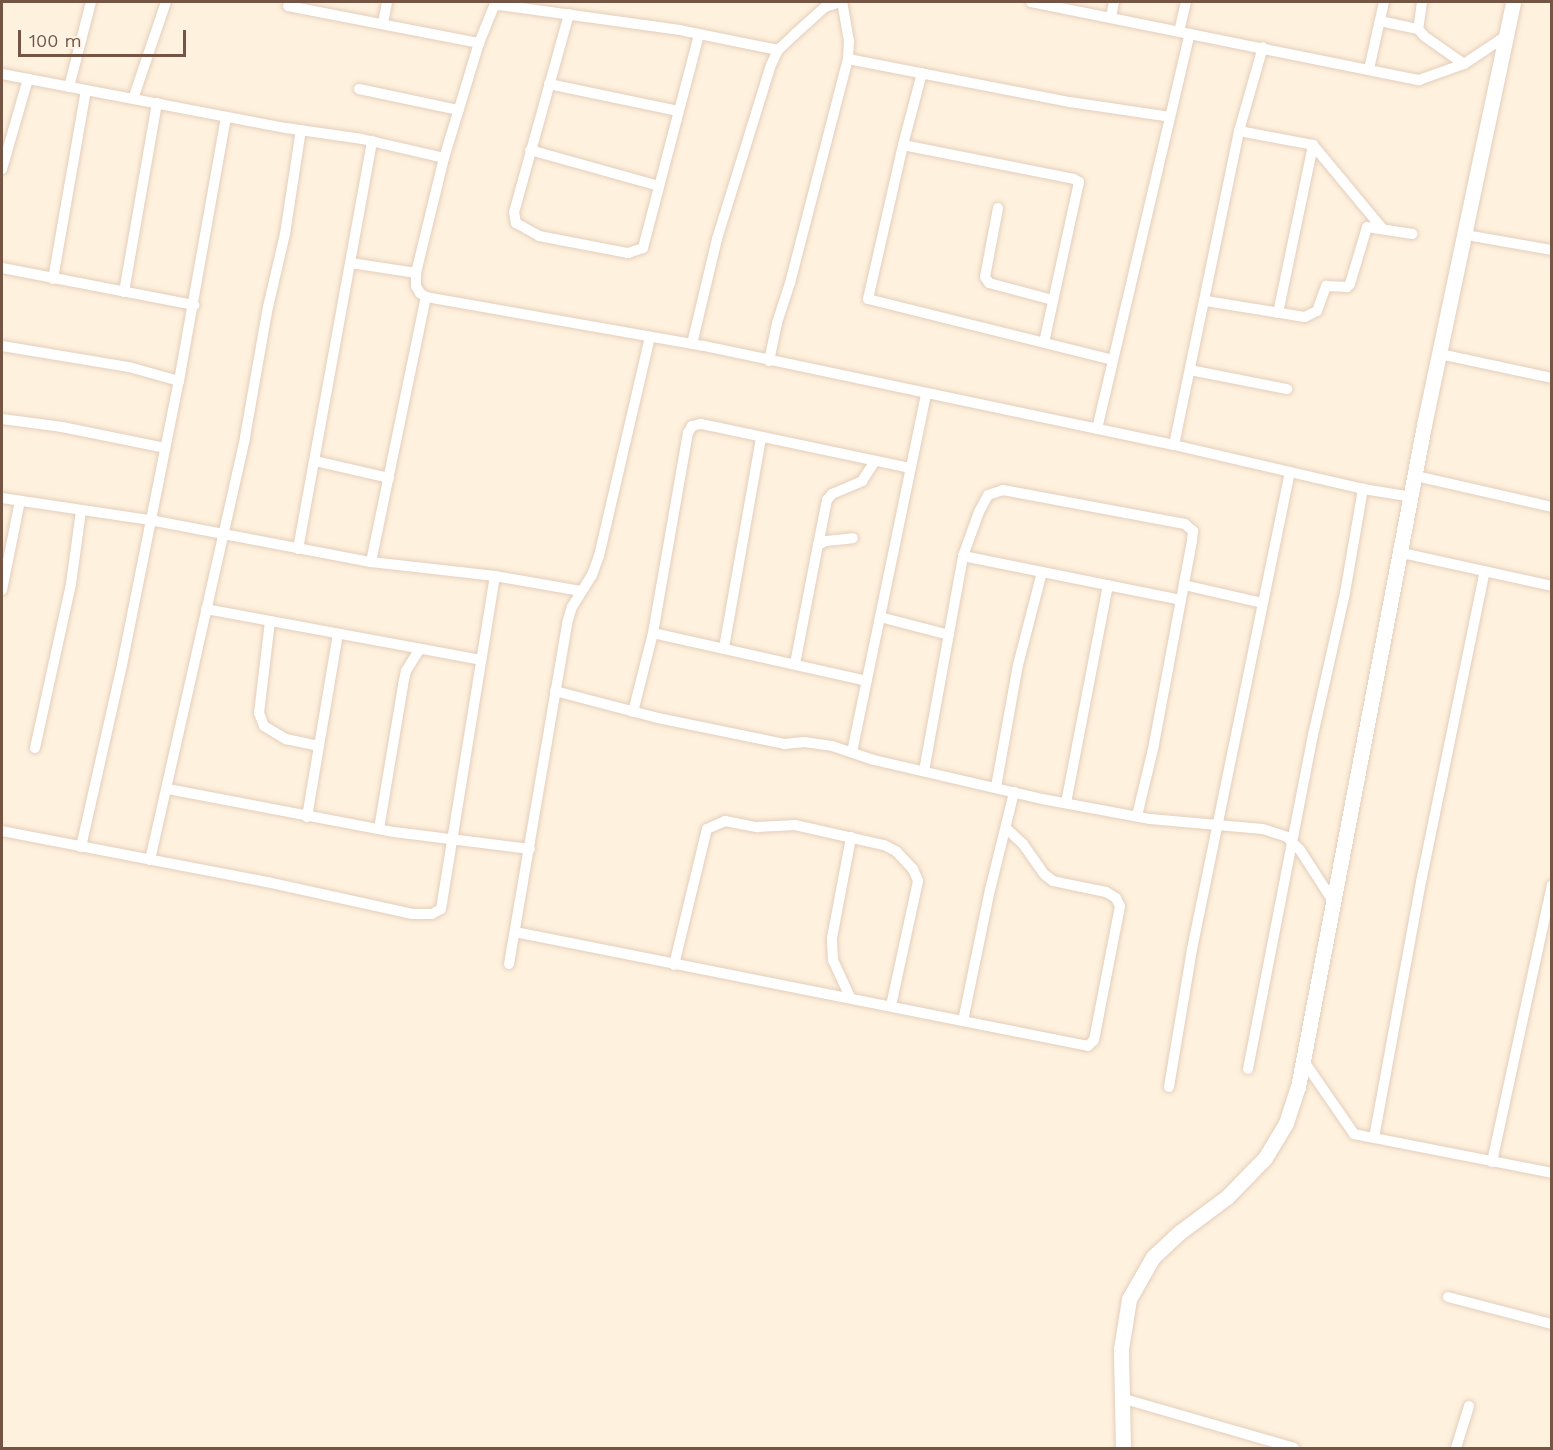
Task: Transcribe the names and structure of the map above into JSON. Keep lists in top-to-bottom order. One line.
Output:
{"scale_bar":"100 m"}
